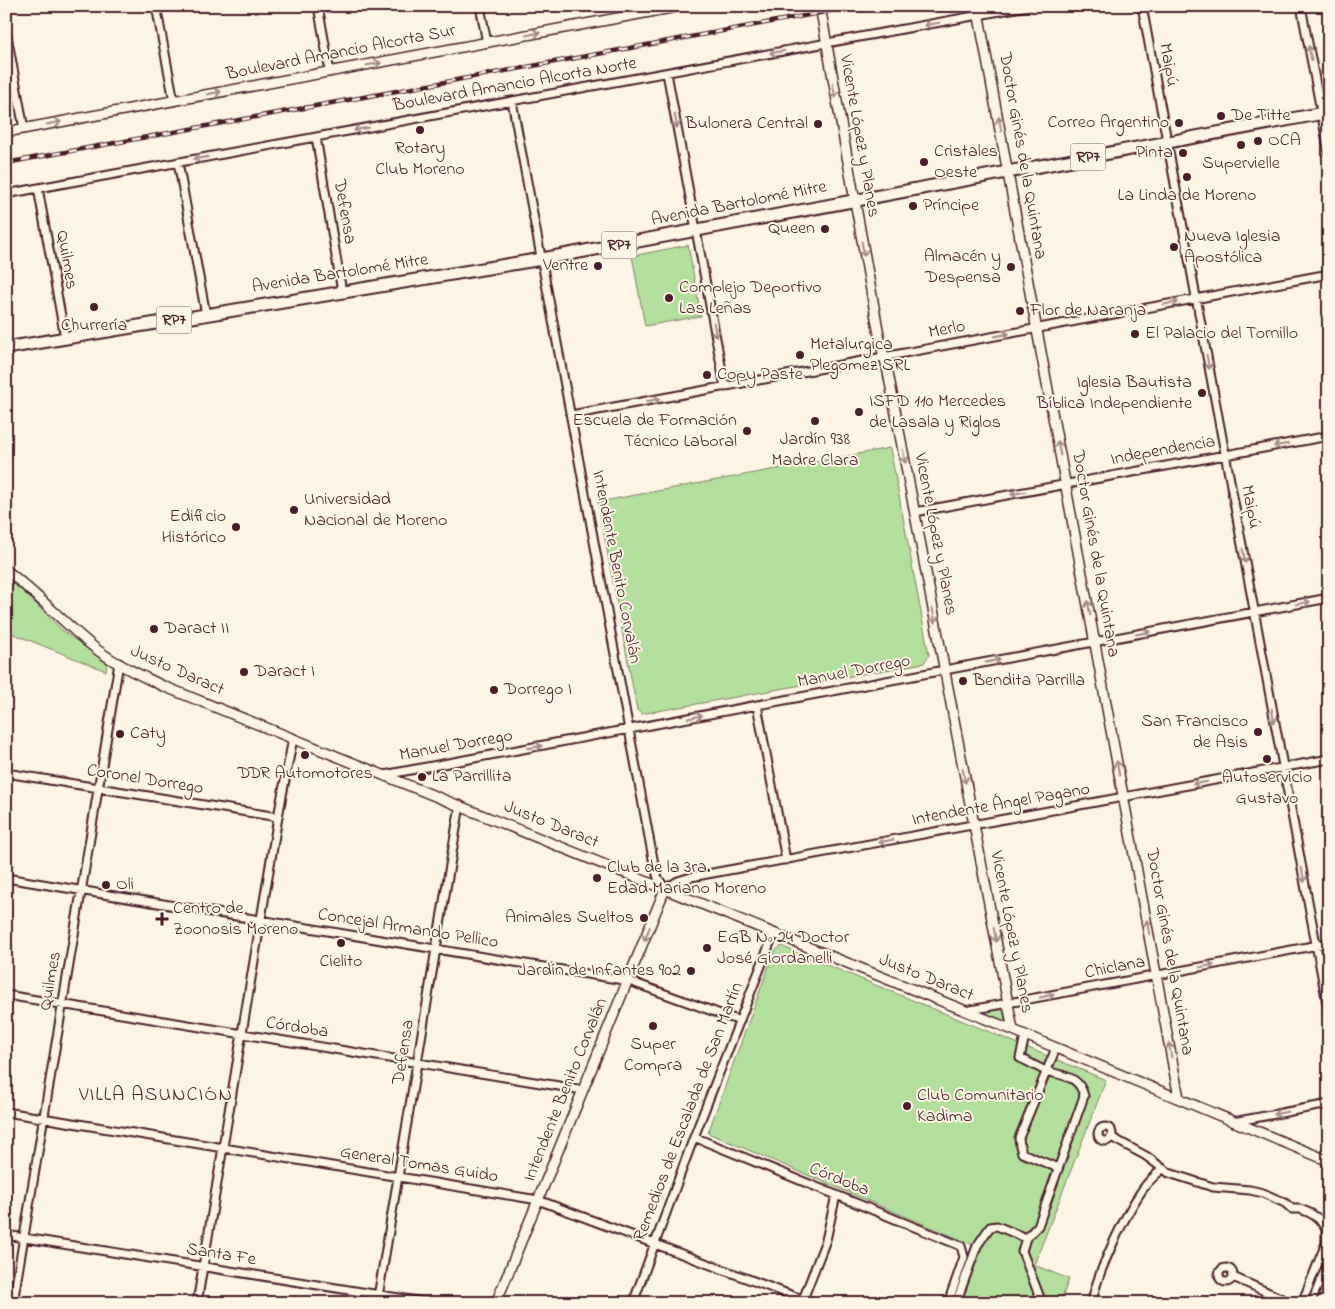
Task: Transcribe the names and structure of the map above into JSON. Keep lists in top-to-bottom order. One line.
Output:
{"streets":{"main road":["RP7","Avenida Bartolomé Mitre"],"street":["Boulevard Amancio Alcorta Sur","Maipú","Boulevard Amancio Alcorta Norte","Vicente López y Planes","Doctor Ginés de la Quintana","Defensa","Quilmes","Merlo","Independencia","Intendente Benito Corvalán","Justo Daract","Manuel Dorrego","Coronel Dorrego","Intendente Ángel Pagano","Concejal Armando Pellico","Chiclana","Córdoba","Remedios de Escalada de San Martín","General Tomas Guido","Santa Fe"]},"crossings":[["Maipú","Avenida Bartolomé Mitre"],["Maipú","Merlo"],["Maipú","Independencia"],["Maipú","Manuel Dorrego"],["Maipú","Intendente Ángel Pagano"],["Maipú","Chiclana"],["Boulevard Amancio Alcorta Norte","Vicente López y Planes"],["Boulevard Amancio Alcorta Norte","Doctor Ginés de la Quintana"],["Boulevard Amancio Alcorta Norte","Defensa"],["Boulevard Amancio Alcorta Norte","Quilmes"],["Boulevard Amancio Alcorta Norte","Intendente Benito Corvalán"],["Vicente López y Planes","Avenida Bartolomé Mitre"],["Vicente López y Planes","Merlo"],["Vicente López y Planes","Independencia"],["Vicente López y Planes","Justo Daract"],["Vicente López y Planes","Manuel Dorrego"],["Vicente López y Planes","Intendente Ángel Pagano"],["Vicente López y Planes","Chiclana"],["Doctor Ginés de la Quintana","Avenida Bartolomé Mitre"],["Doctor Ginés de la Quintana","Merlo"],["Doctor Ginés de la Quintana","Independencia"],["Doctor Ginés de la Quintana","Justo Daract"],["Doctor Ginés de la Quintana","Manuel Dorrego"],["Doctor Ginés de la Quintana","Intendente Ángel Pagano"],["Doctor Ginés de la Quintana","Chiclana"],["Avenida Bartolomé Mitre","Defensa"],["Avenida Bartolomé Mitre","Quilmes"],["Avenida Bartolomé Mitre","Intendente Benito Corvalán"],["Defensa","Justo Daract"],["Defensa","Concejal Armando Pellico"],["Defensa","Córdoba"],["Defensa","General Tomas Guido"],["Defensa","Santa Fe"],["Quilmes","Justo Daract"],["Quilmes","Coronel Dorrego"],["Quilmes","Concejal Armando Pellico"],["Quilmes","Córdoba"],["Quilmes","General Tomas Guido"],["Quilmes","Santa Fe"],["Merlo","Intendente Benito Corvalán"],["Intendente Benito Corvalán","Justo Daract"],["Intendente Benito Corvalán","Manuel Dorrego"],["Intendente Benito Corvalán","Intendente Ángel Pagano"],["Intendente Benito Corvalán","Concejal Armando Pellico"],["Intendente Benito Corvalán","Córdoba"],["Intendente Benito Corvalán","General Tomas Guido"],["Justo Daract","Manuel Dorrego"],["Justo Daract","Intendente Ángel Pagano"],["Justo Daract","Chiclana"],["Justo Daract","Remedios de Escalada de San Martín"],["Concejal Armando Pellico","Remedios de Escalada de San Martín"],["Córdoba","Remedios de Escalada de San Martín"],["Remedios de Escalada de San Martín","General Tomas Guido"]],"one_way":["Boulevard Amancio Alcorta Sur","Maipú","Boulevard Amancio Alcorta Norte","Vicente López y Planes","Doctor Ginés de la Quintana","Merlo","Independencia","Manuel Dorrego","Intendente Ángel Pagano","Chiclana"],"districts":["VILLA ASUNCIÓN"],"places":{"other":["De Titte","Correo Argentino","Bulonera Central","Rotary Club Moreno","OCA","Supervielle","Pinta","Cristales Oeste","La Linda de Moreno","Príncipe","Queen","Nueva Iglesia Apostólica","Ventre","Almacén y Despensa","Complejo Deportivo Las Leñas","Churrería","Flor de Naranja","El Palacio del Tornillo","Metalurgica Plegomez SRL","Copy Paste","Iglesia Bautista Bíblica Independiente","ISFD 110 Mercedes de Lasala y Riglos","Jardín 938 Madre Clara","Escuela de Formación Técnico Laboral","Universidad Nacional de Moreno","Edificio Histórico","Daract II","Daract I","Bendita Parrilla","Dorrego I","San Francisco de Asis","Caty","DDR Automotores","Autoservicio Gustavo","La Parrillita","Club de la 3ra. Edad Mariano Moreno","Oli","Animales Sueltos","Cielito","EGB Nº 24 Doctor José Giordanelli","Jardín de Infantes 902","Super Compra","Club Comunitario Kadima"],"health":["Centro de Zoonosis Moreno"]}}
